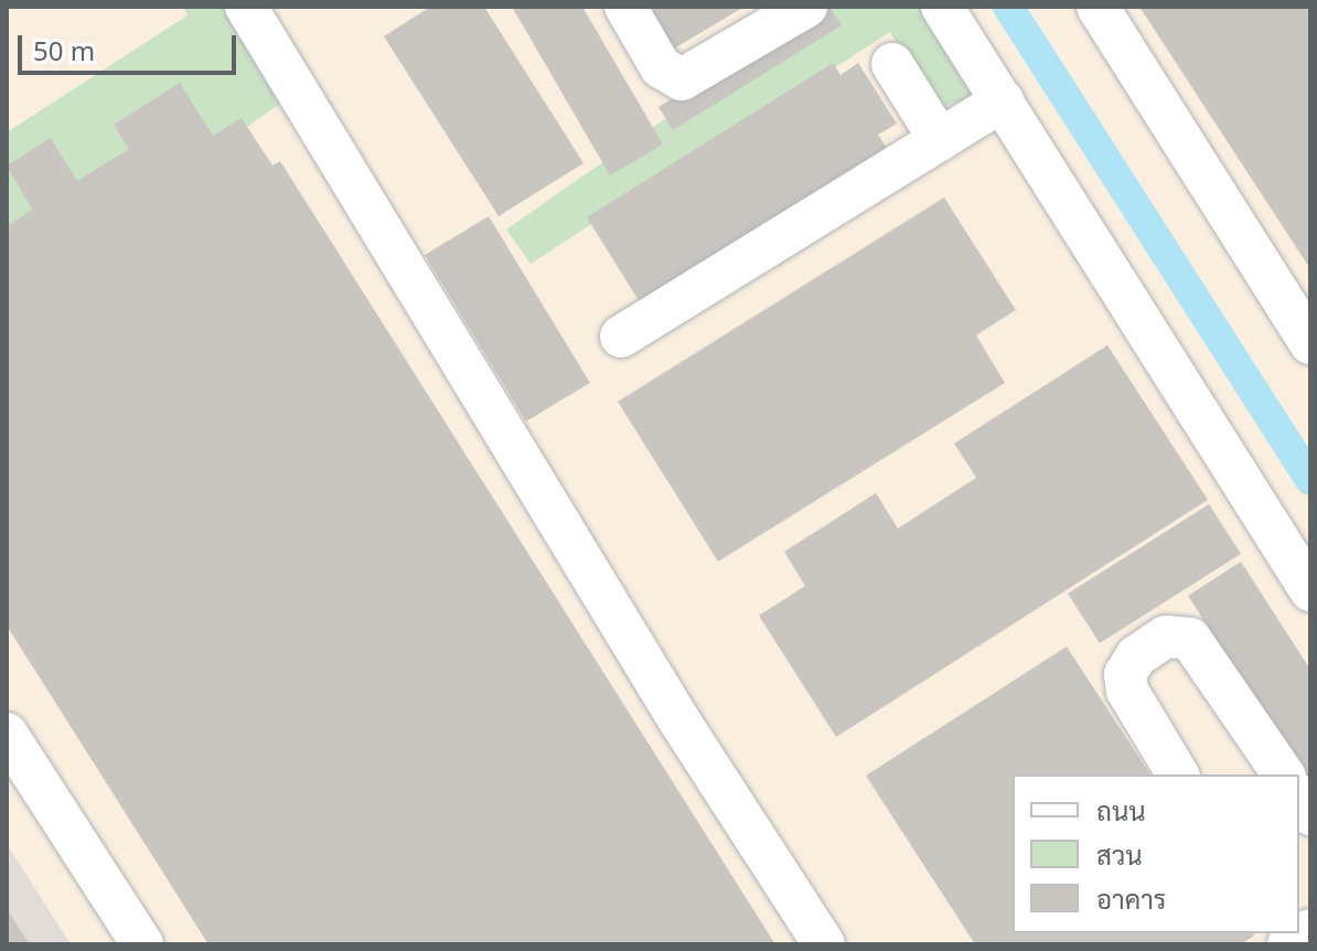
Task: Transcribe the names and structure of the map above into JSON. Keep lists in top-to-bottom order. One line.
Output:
{"legend":["ถนน","สวน","อาคาร"],"scale_bar":"50 m"}
